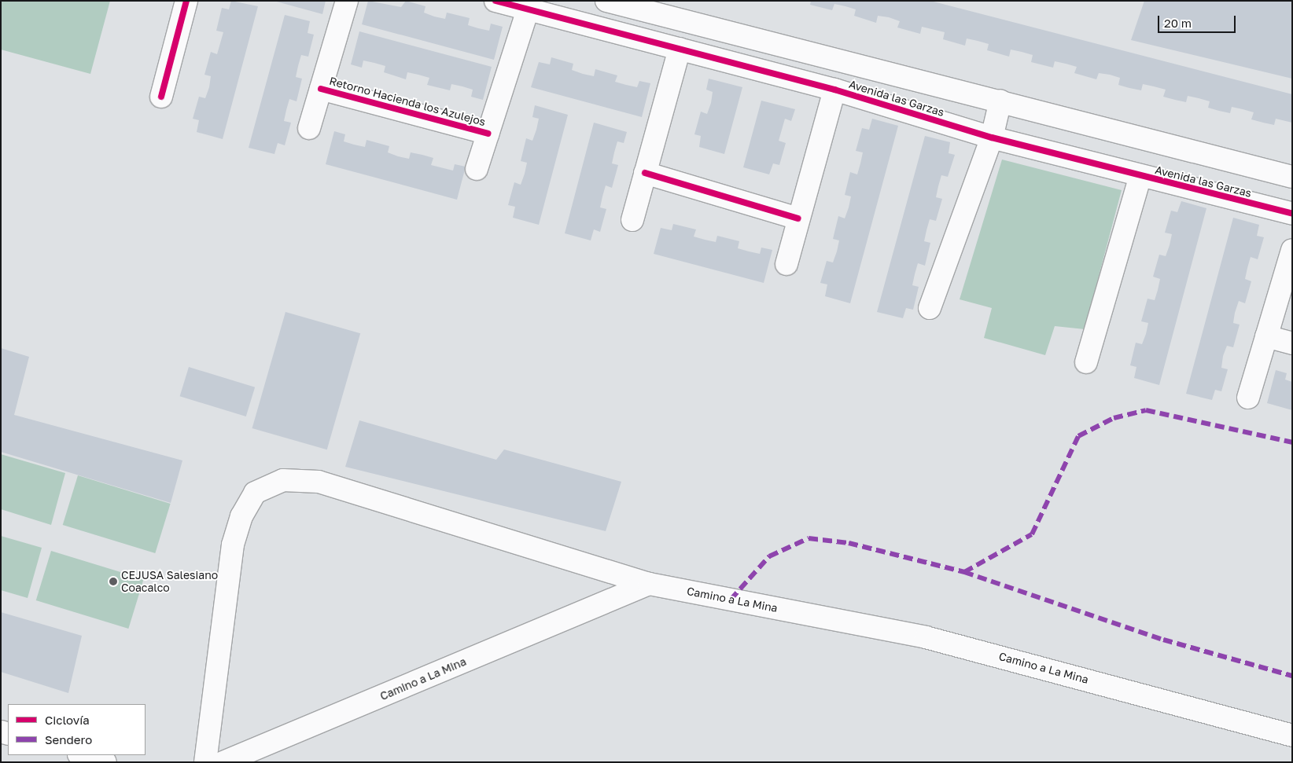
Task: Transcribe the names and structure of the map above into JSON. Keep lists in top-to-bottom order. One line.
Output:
{"streets":{"street":["Avenida las Garzas","Retorno Hacienda los Azulejos","Camino a La Mina"]},"places":["CEJUSA Salesiano Coacalco"],"legend":["Ciclovía","Sendero"],"scale_bar":"20 m"}
